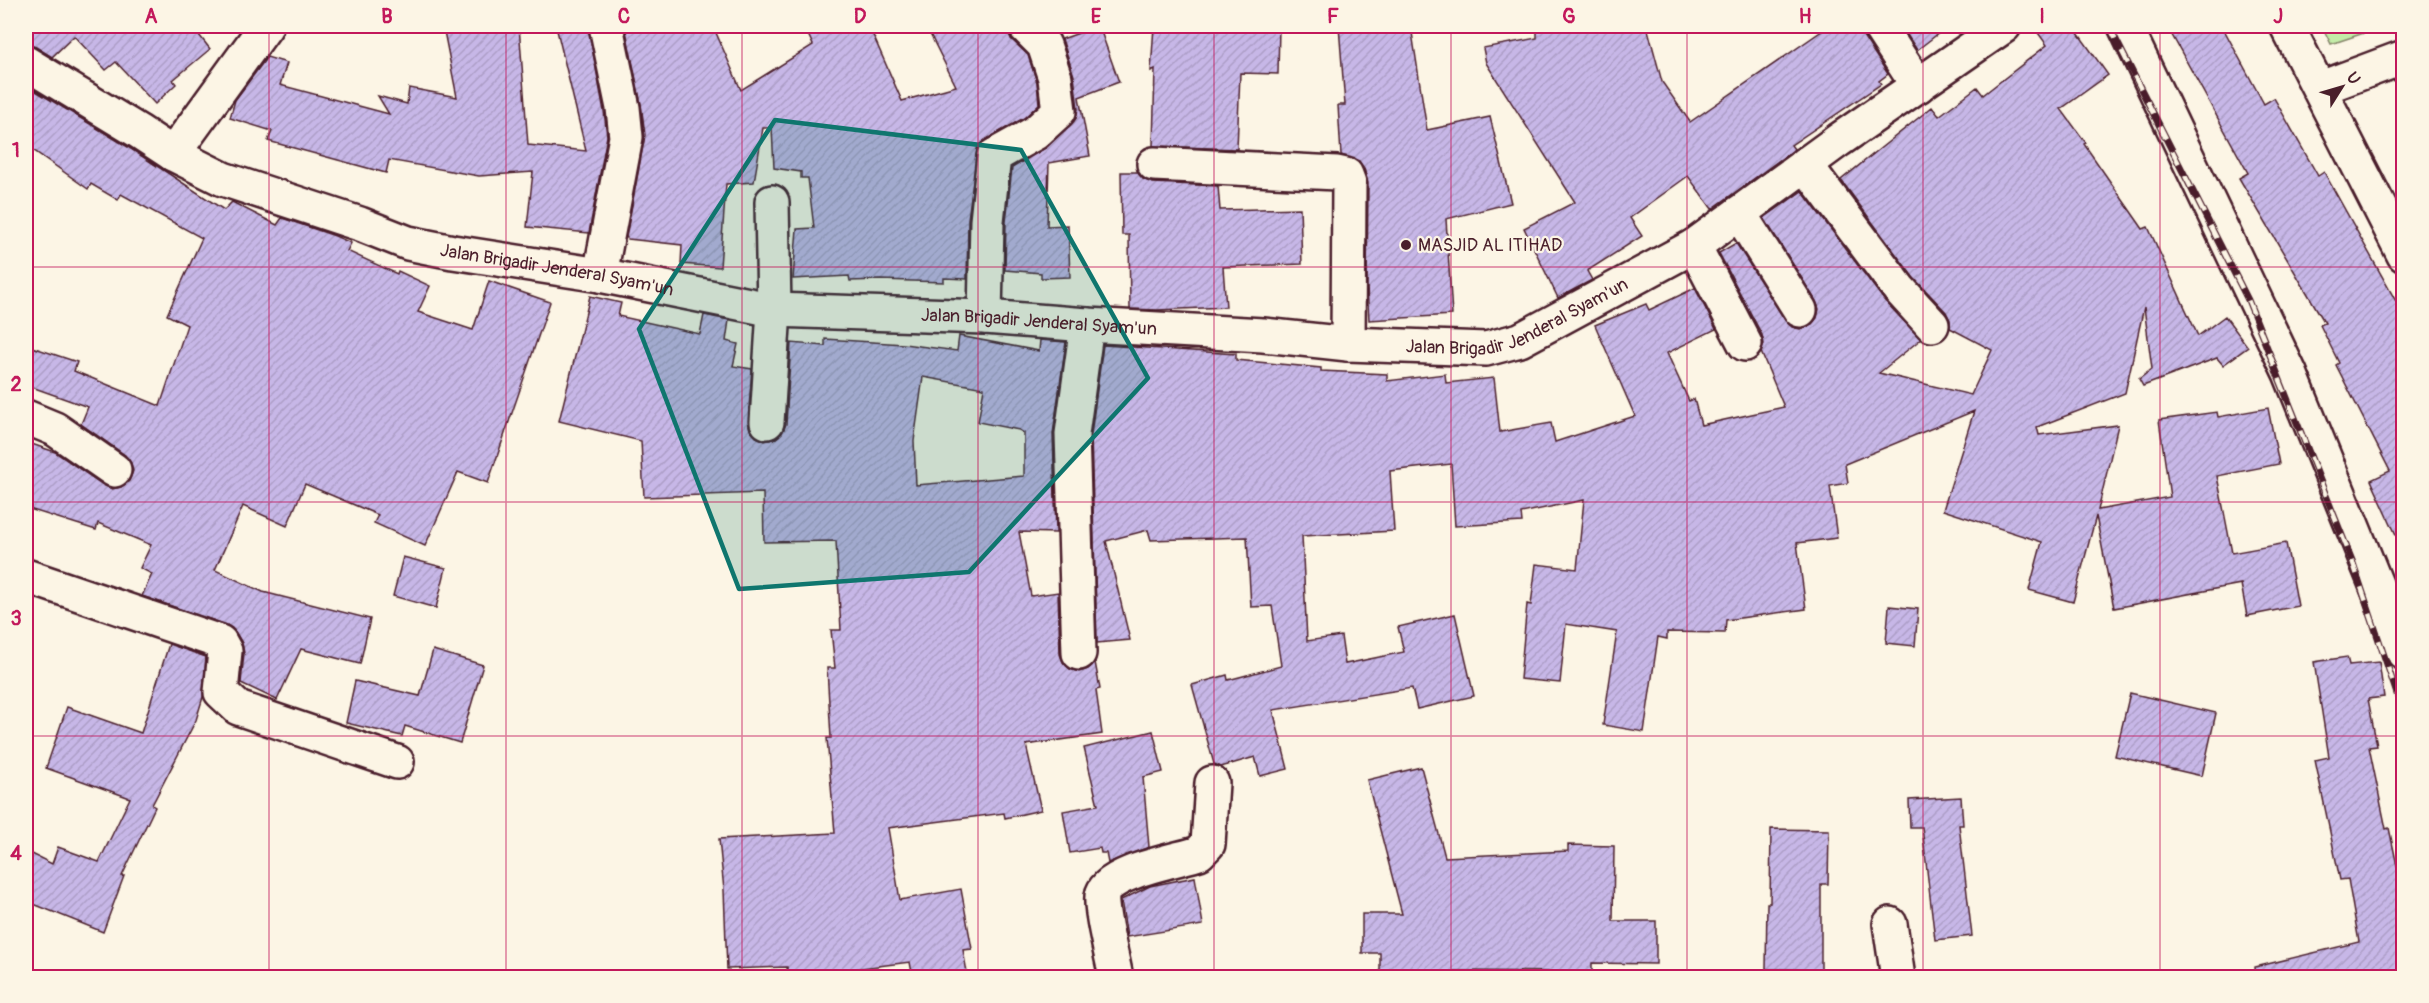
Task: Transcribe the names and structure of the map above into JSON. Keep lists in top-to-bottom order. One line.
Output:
{"streets":{"main road":["Jalan Brigadir Jenderal Syam'un"]},"places":["MASJID AL ITIHAD"],"north":"top right","grid":{"columns":["A","B","C","D","E","F","G","H","I","J"],"rows":["1","2","3","4"]}}
